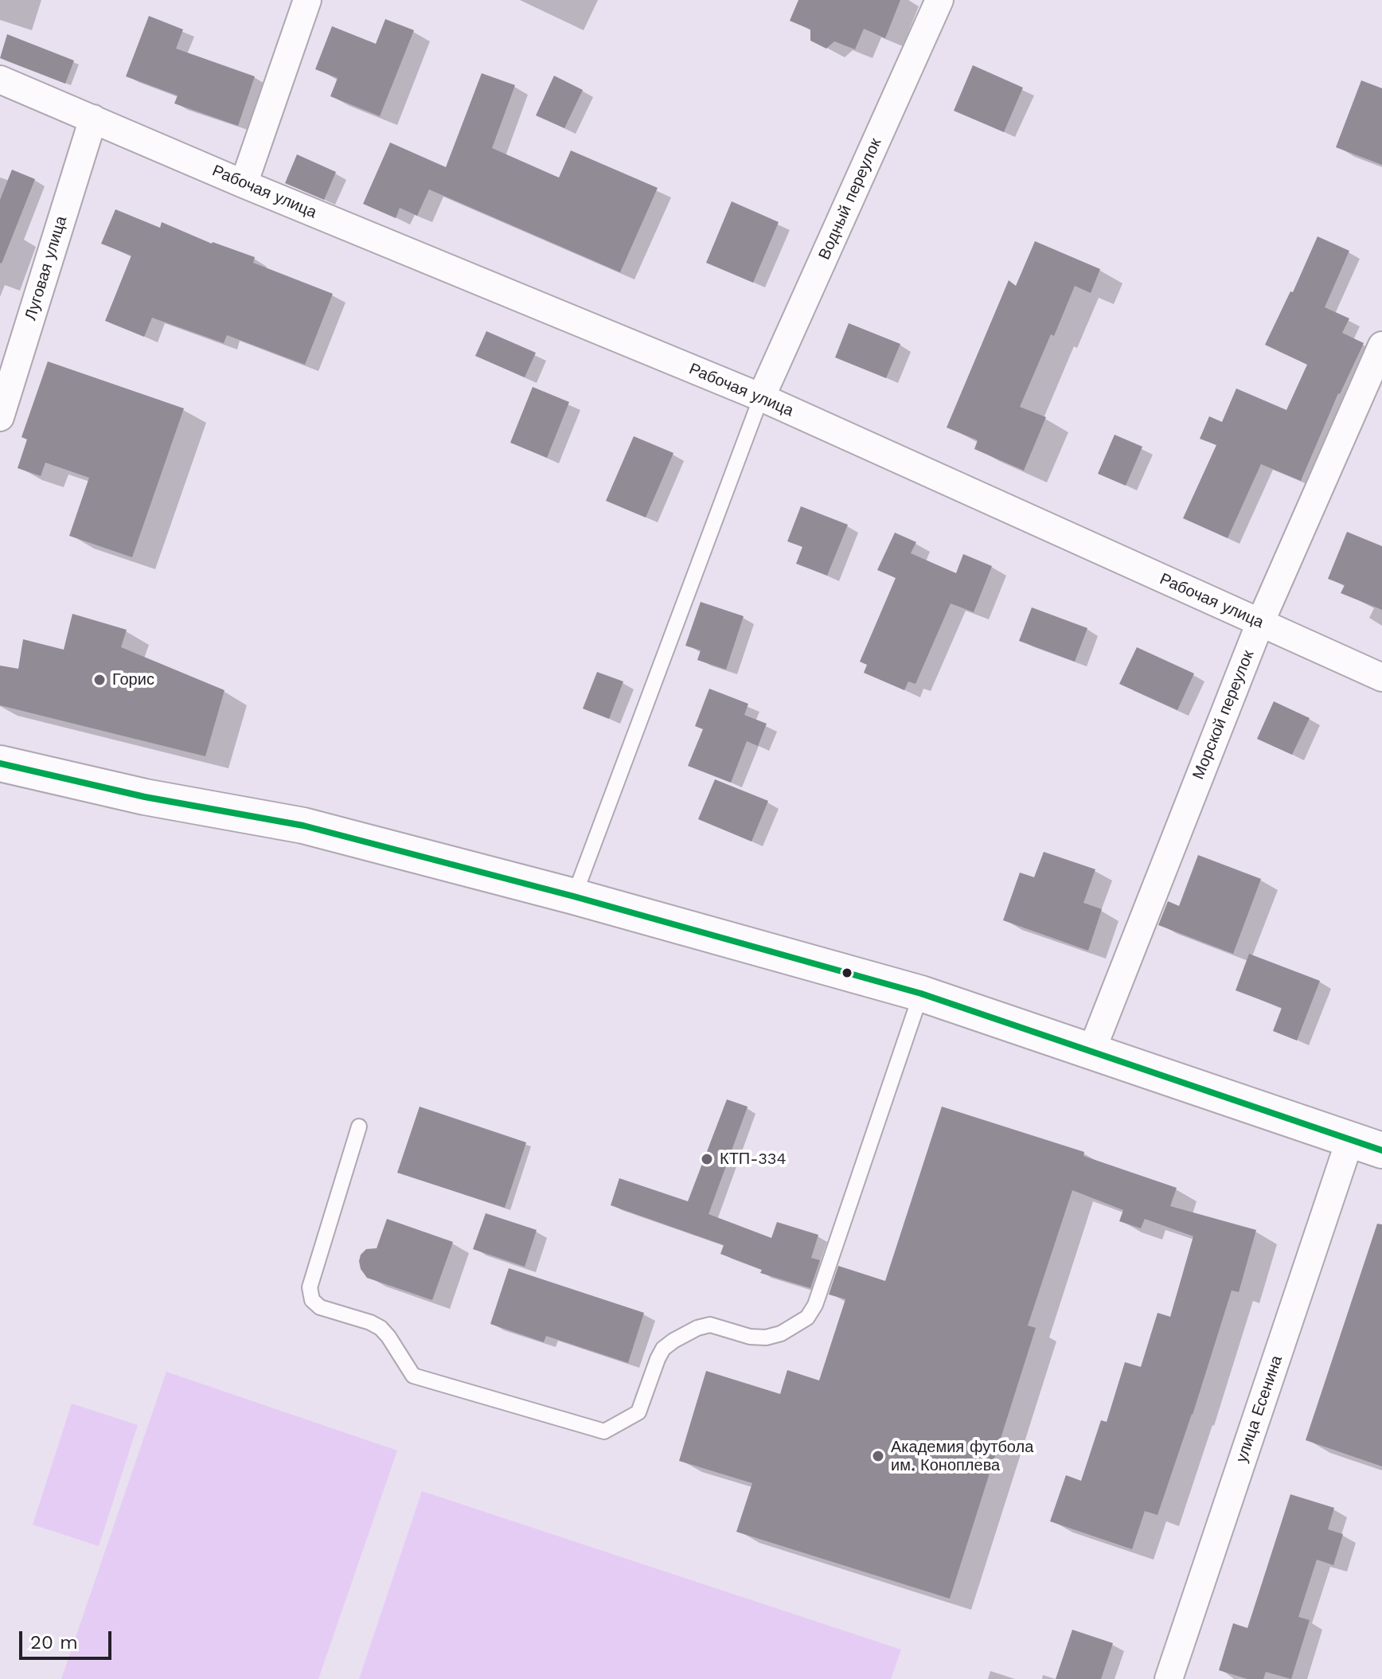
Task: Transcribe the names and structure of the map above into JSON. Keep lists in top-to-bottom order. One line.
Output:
{"streets":{"street":["Рабочая улица","Водный переулок","Луговая улица","Морской переулок","улица Есенина"]},"crossings":[["Рабочая улица","Водный переулок"],["Рабочая улица","Луговая улица"],["Рабочая улица","Морской переулок"]],"places":["Горис","КТП-334","Академия футбола им. Коноплева"],"scale_bar":"20 m"}
